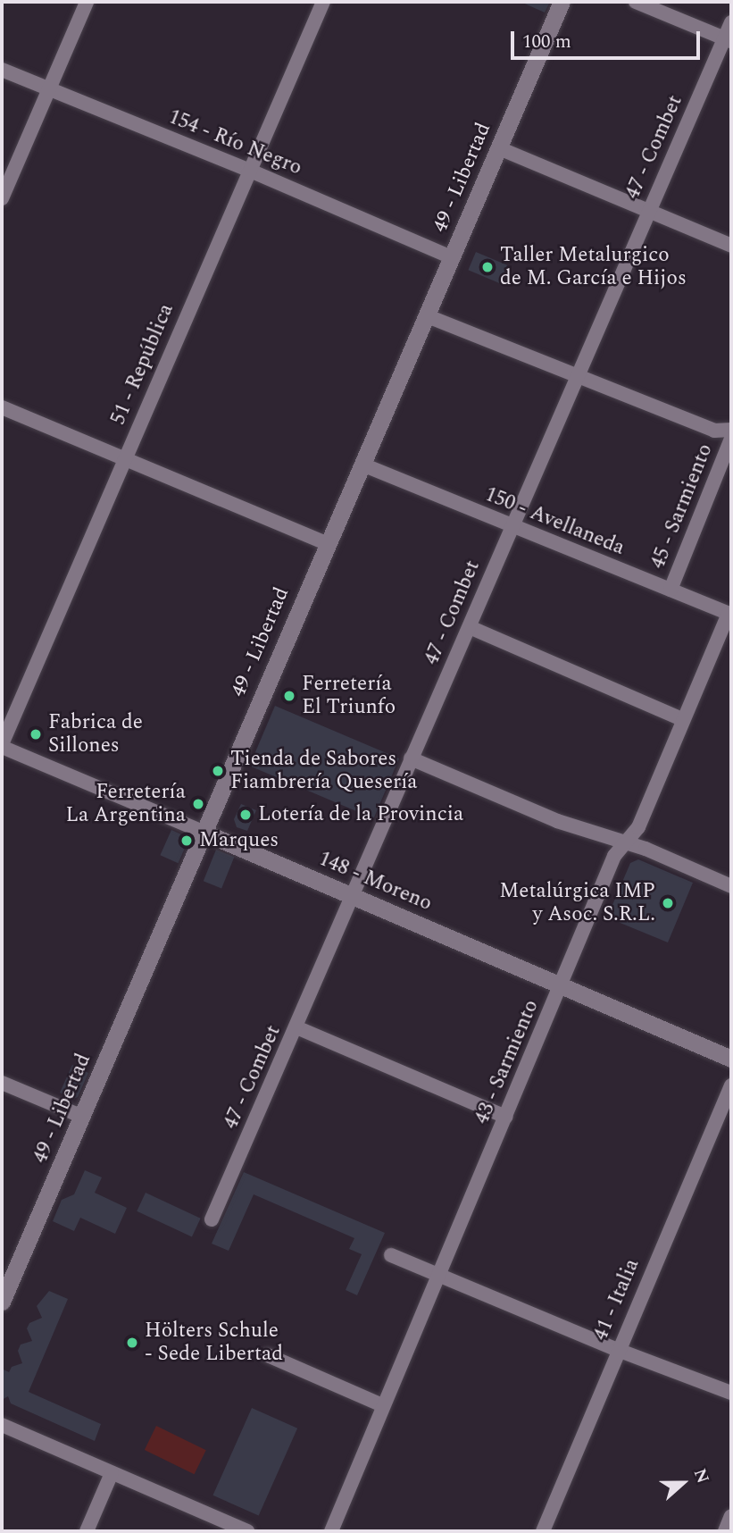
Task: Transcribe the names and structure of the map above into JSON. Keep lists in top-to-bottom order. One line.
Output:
{"streets":{"street":["154 - Río Negro","47 - Combet","49 - Libertad","51 - República","45 - Sarmiento","150 - Avellaneda","148 - Moreno","43 - Sarmiento","41 - Italia"]},"crossings":[["154 - Río Negro","49 - Libertad"],["154 - Río Negro","51 - República"],["47 - Combet","150 - Avellaneda"],["47 - Combet","148 - Moreno"],["49 - Libertad","150 - Avellaneda"],["49 - Libertad","148 - Moreno"],["51 - República","148 - Moreno"],["45 - Sarmiento","150 - Avellaneda"],["150 - Avellaneda","43 - Sarmiento"],["148 - Moreno","43 - Sarmiento"]],"places":["Taller Metalurgico de M. García e Hijos","Ferretería El Triunfo","Fabrica de Sillones","Tienda de Sabores Fiambrería Quesería","Ferretería La Argentina","Lotería de la Provincia","Marques","Metalúrgica IMP y Asoc. S.R.L.","Hölters Schule - Sede Libertad"],"scale_bar":"100 m","north":"right"}
